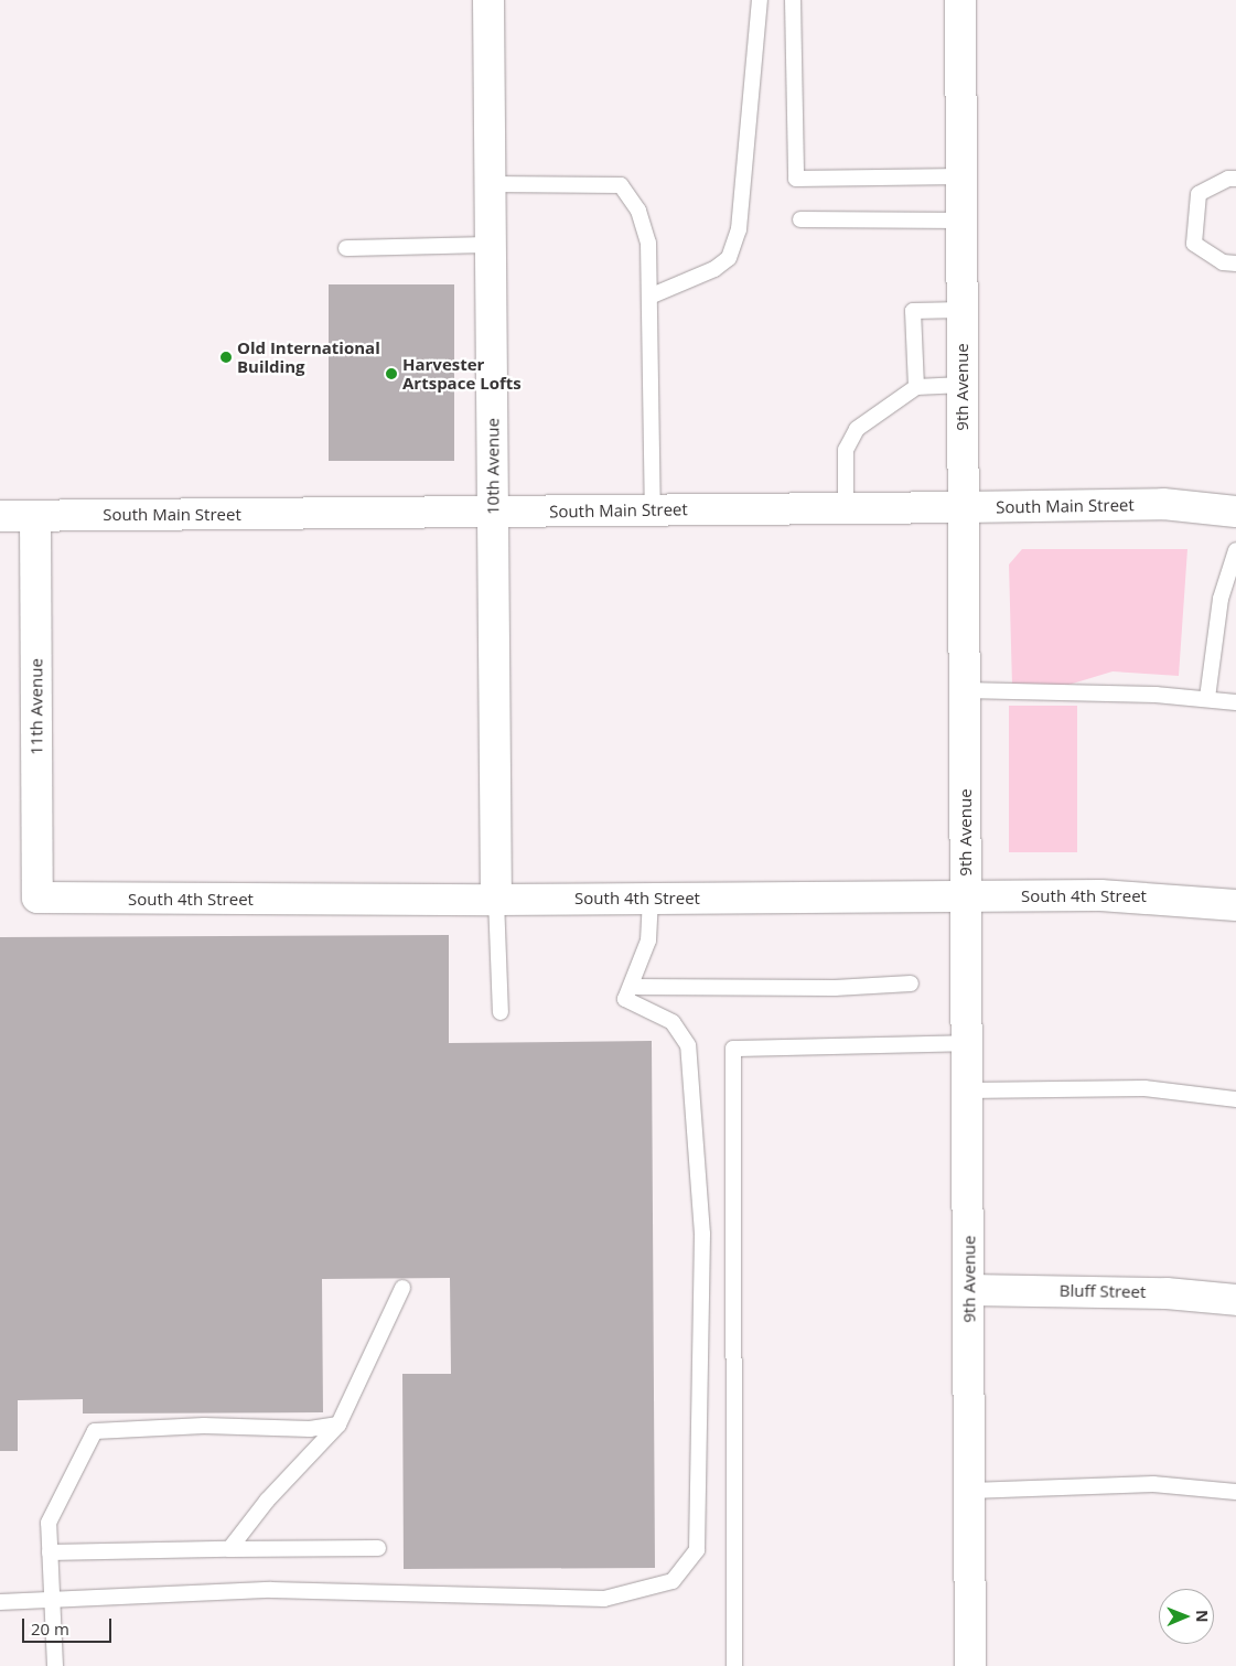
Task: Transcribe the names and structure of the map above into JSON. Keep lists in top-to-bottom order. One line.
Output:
{"streets":{"street":["9th Avenue","10th Avenue","South Main Street","11th Avenue","South 4th Street","Bluff Street"]},"crossings":[["9th Avenue","South Main Street"],["9th Avenue","South 4th Street"],["9th Avenue","Bluff Street"],["10th Avenue","South Main Street"],["10th Avenue","South 4th Street"],["South Main Street","11th Avenue"],["11th Avenue","South 4th Street"]],"places":["Old International Building","Harvester Artspace Lofts"],"scale_bar":"20 m","north":"right"}
